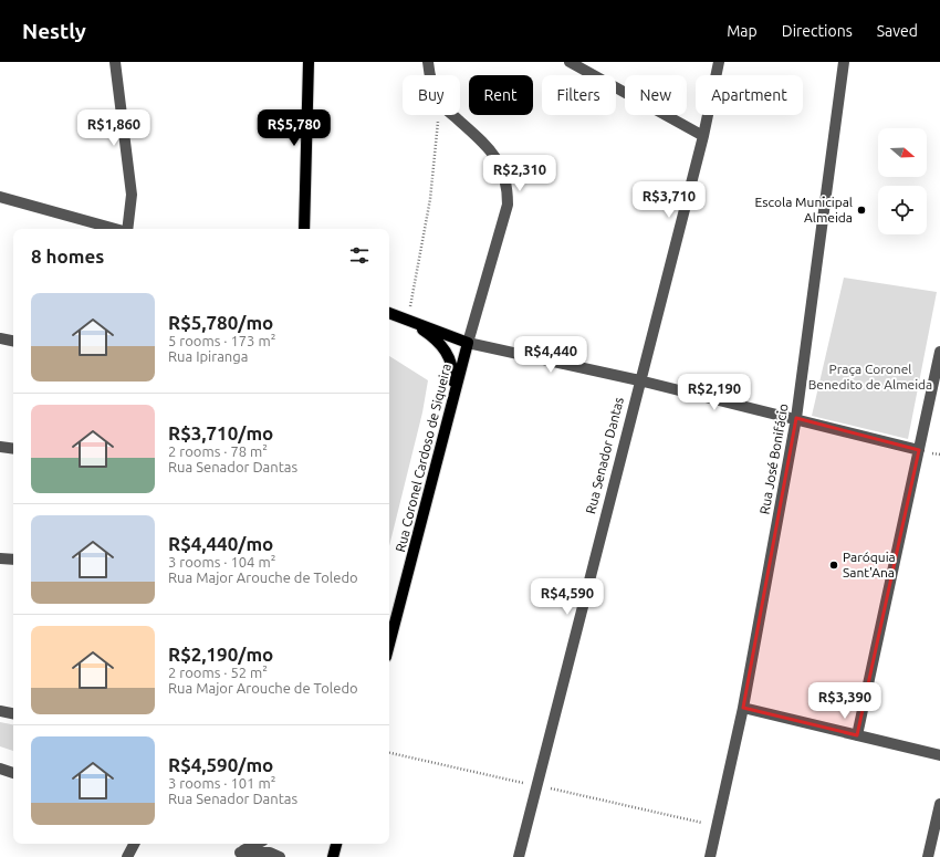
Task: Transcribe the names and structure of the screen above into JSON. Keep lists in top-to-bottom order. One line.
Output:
{"streets":{"main road":["Rua Coronel Cardoso de Siqueira"],"street":["Rua Senador Dantas","Rua José Bonifácio"]},"parks":["Praça Coronel Benedito de Almeida"],"places":["Escola Municipal Almeida","Paróquia Sant'Ana"],"north":"right","page":{"header":"Nestly","nav":["Map","Directions","Saved"],"chip":["Buy","Rent","Filters","New","Apartment"],"price":["R$1,860","R$5,780","R$2,310","R$3,710","R$4,440","R$2,190","R$4,590","R$3,390"],"heading":"8 homes","list":[{"name":"R$5,780/mo","note":"5 rooms · 173 m² · Rua Ipiranga"},{"name":"R$3,710/mo","note":"2 rooms · 78 m² · Rua Senador Dantas"},{"name":"R$4,440/mo","note":"3 rooms · 104 m² · Rua Major Arouche de Toledo"},{"name":"R$2,190/mo","note":"2 rooms · 52 m² · Rua Major Arouche de Toledo"},{"name":"R$4,590/mo","note":"3 rooms · 101 m² · Rua Senador Dantas"}]}}
